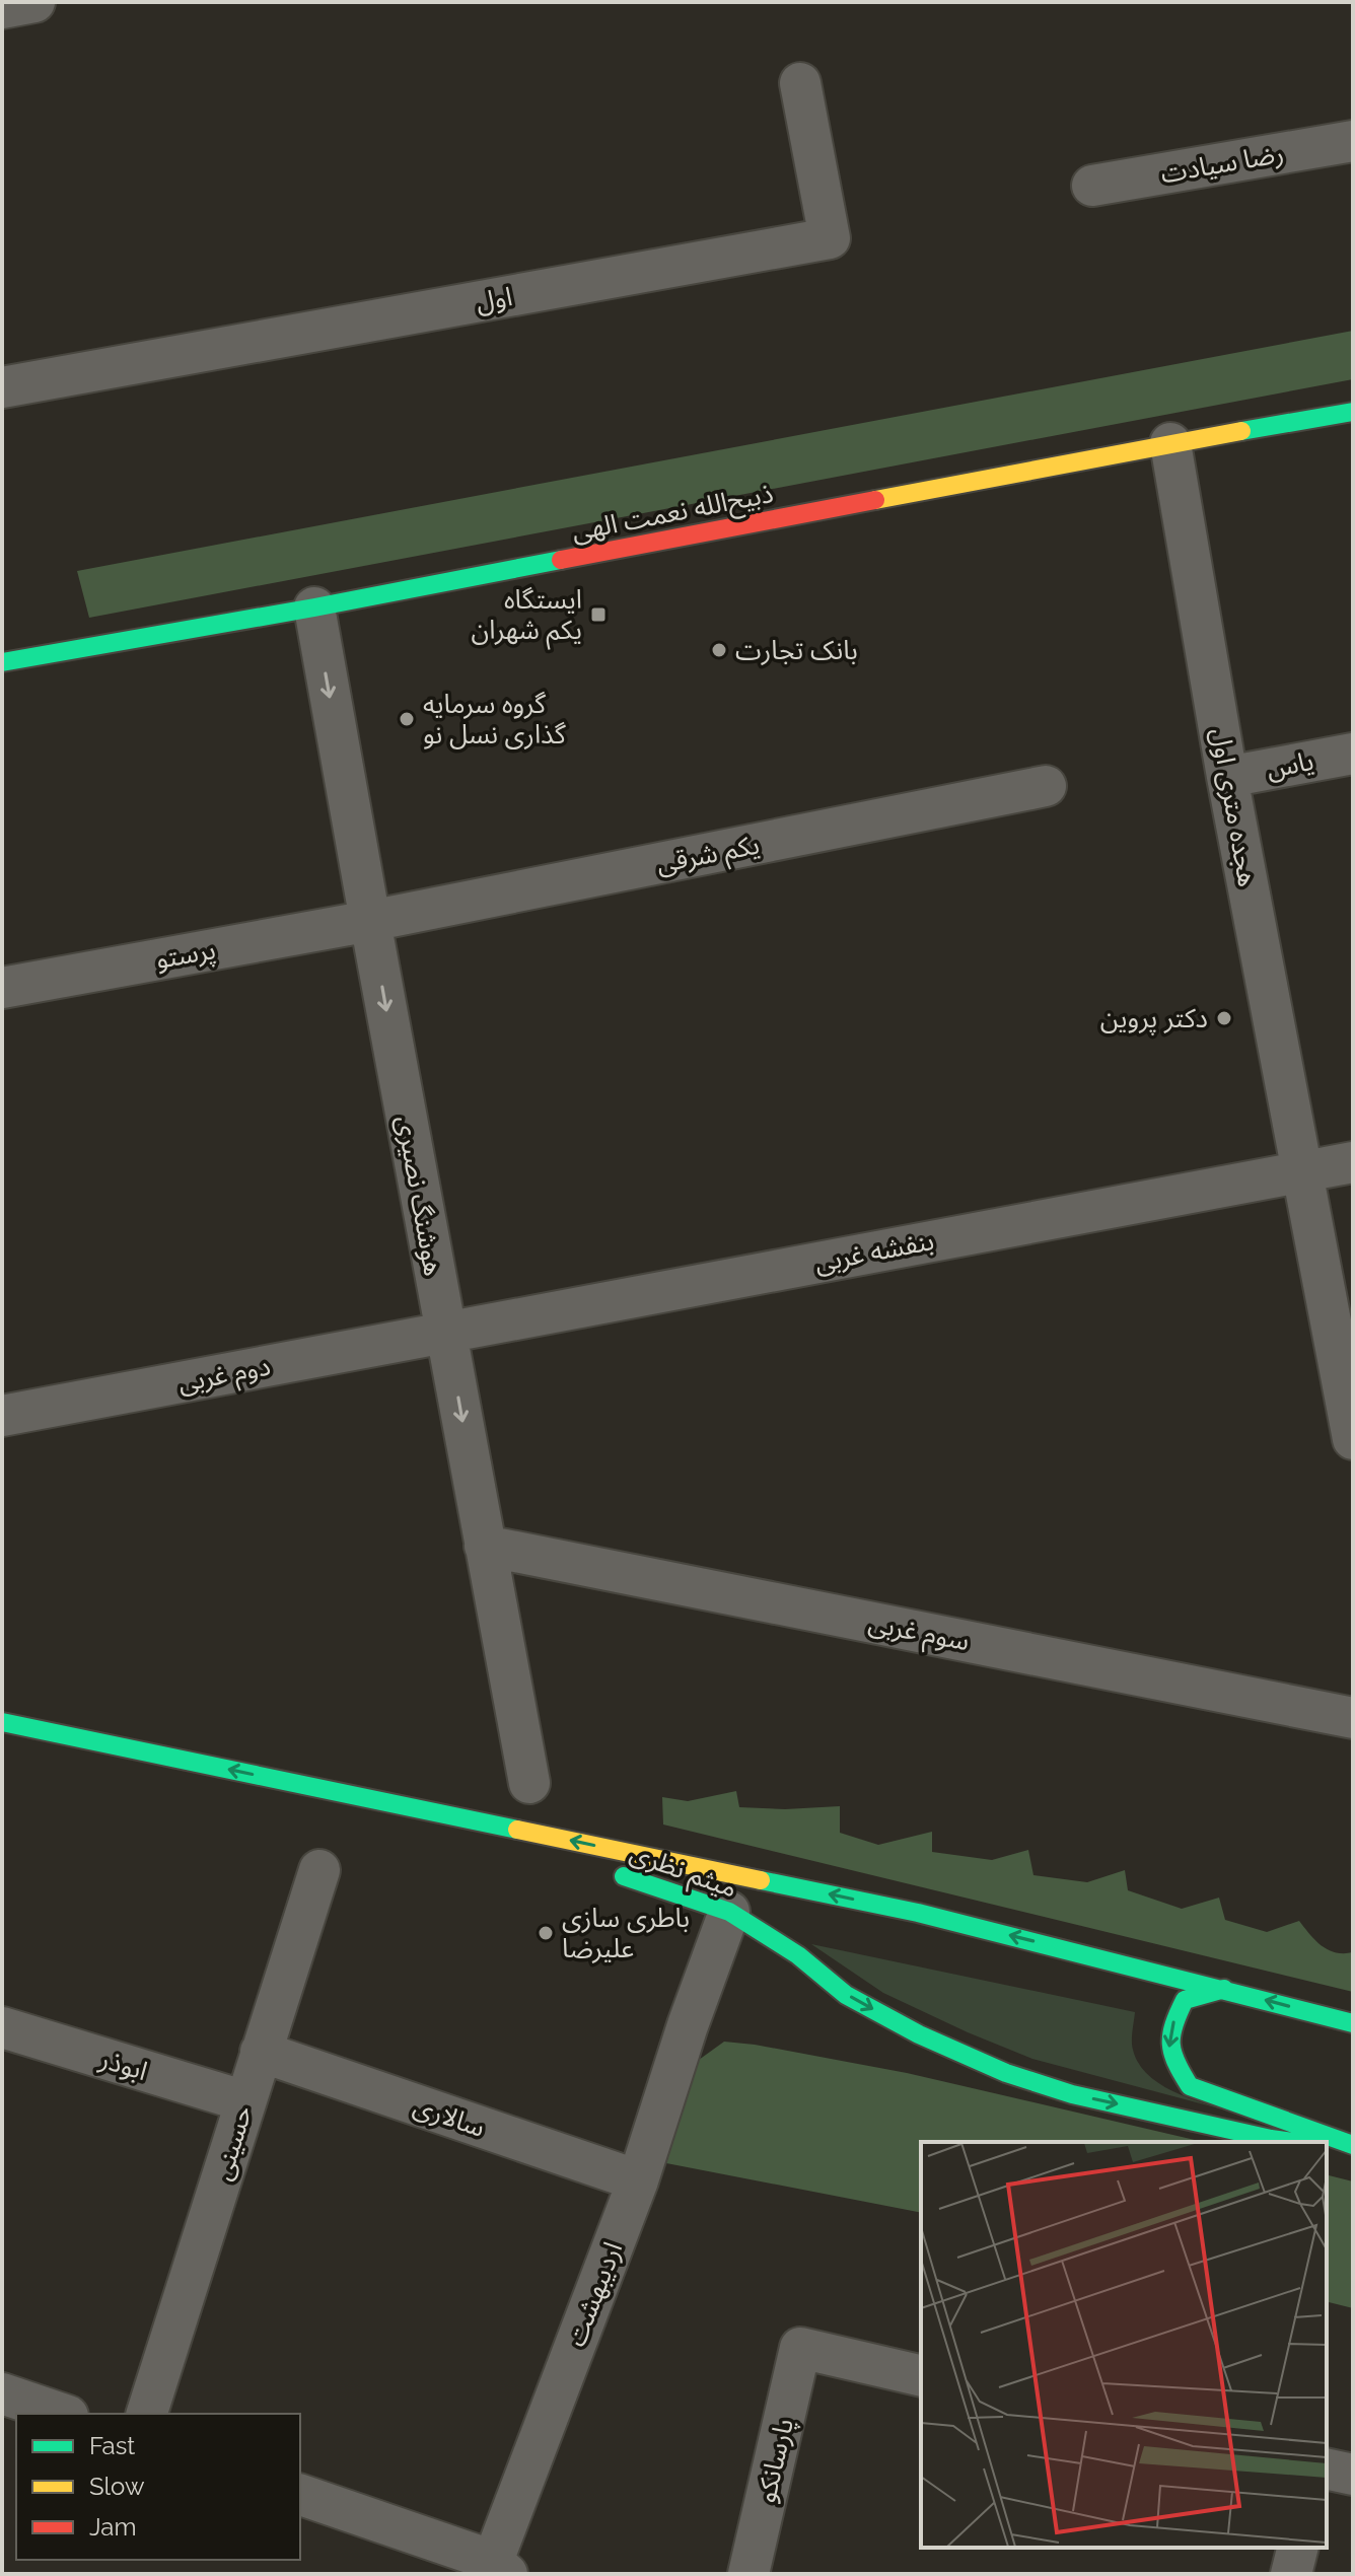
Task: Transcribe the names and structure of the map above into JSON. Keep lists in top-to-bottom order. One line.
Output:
{"streets":{"main road":["ذبیح‌الله نعمت الهی","میثم نظری"],"street":["رضا سیادت","اول","یاس","هجده متری اول","یکم شرقی","پرستو","هوشنگ نصیری","بنفشه غربی","دوم غربی","سوم غربی","ابوذر","سالاری","حسینی","اردیبهشت","پارسانکو"]},"crossings":[["ذبیح‌الله نعمت الهی","هجده متری اول"],["ذبیح‌الله نعمت الهی","هوشنگ نصیری"],["یاس","هجده متری اول"],["هجده متری اول","بنفشه غربی"],["یکم شرقی","پرستو"],["یکم شرقی","هوشنگ نصیری"],["پرستو","هوشنگ نصیری"],["هوشنگ نصیری","بنفشه غربی"],["هوشنگ نصیری","دوم غربی"],["هوشنگ نصیری","سوم غربی"],["بنفشه غربی","دوم غربی"],["میثم نظری","اردیبهشت"],["ابوذر","حسینی"],["سالاری","حسینی"],["سالاری","اردیبهشت"]],"one_way":["هوشنگ نصیری"],"places":{"transit":["ایستگاه یکم شهران"],"other":["بانک تجارت","گروه سرمایه گذاری نسل نو","دکتر پروین","باطری سازی علیرضا"]},"legend":["Fast","Slow","Jam"]}
